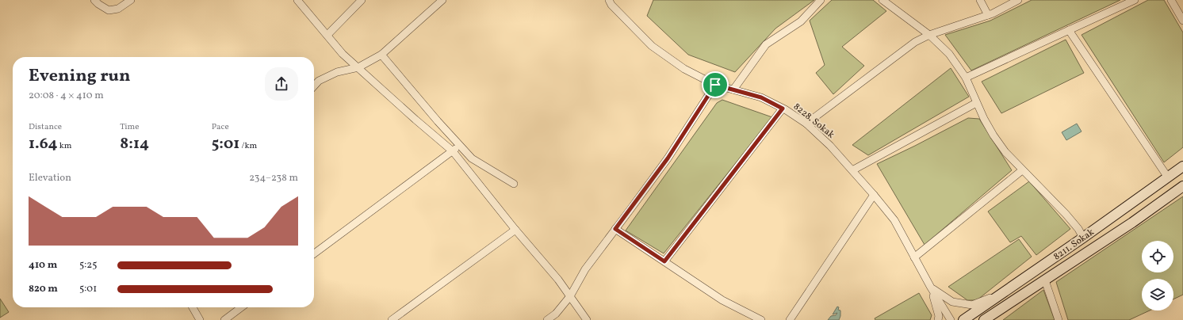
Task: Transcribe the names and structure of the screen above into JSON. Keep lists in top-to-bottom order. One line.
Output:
{"streets":{"street":["8228. Sokak","8211. Sokak"]},"page":{"heading":["Evening run","20:08 · 4 × 410 m"],"stats":[["Distance","1.64 km"],["Time","8:14"],["Pace","5:01 /km"]],"chart":["Elevation","234–238 m"],"list":[{"name":"410 m","note":"5:25"},{"name":"820 m","note":"5:01"}]}}
